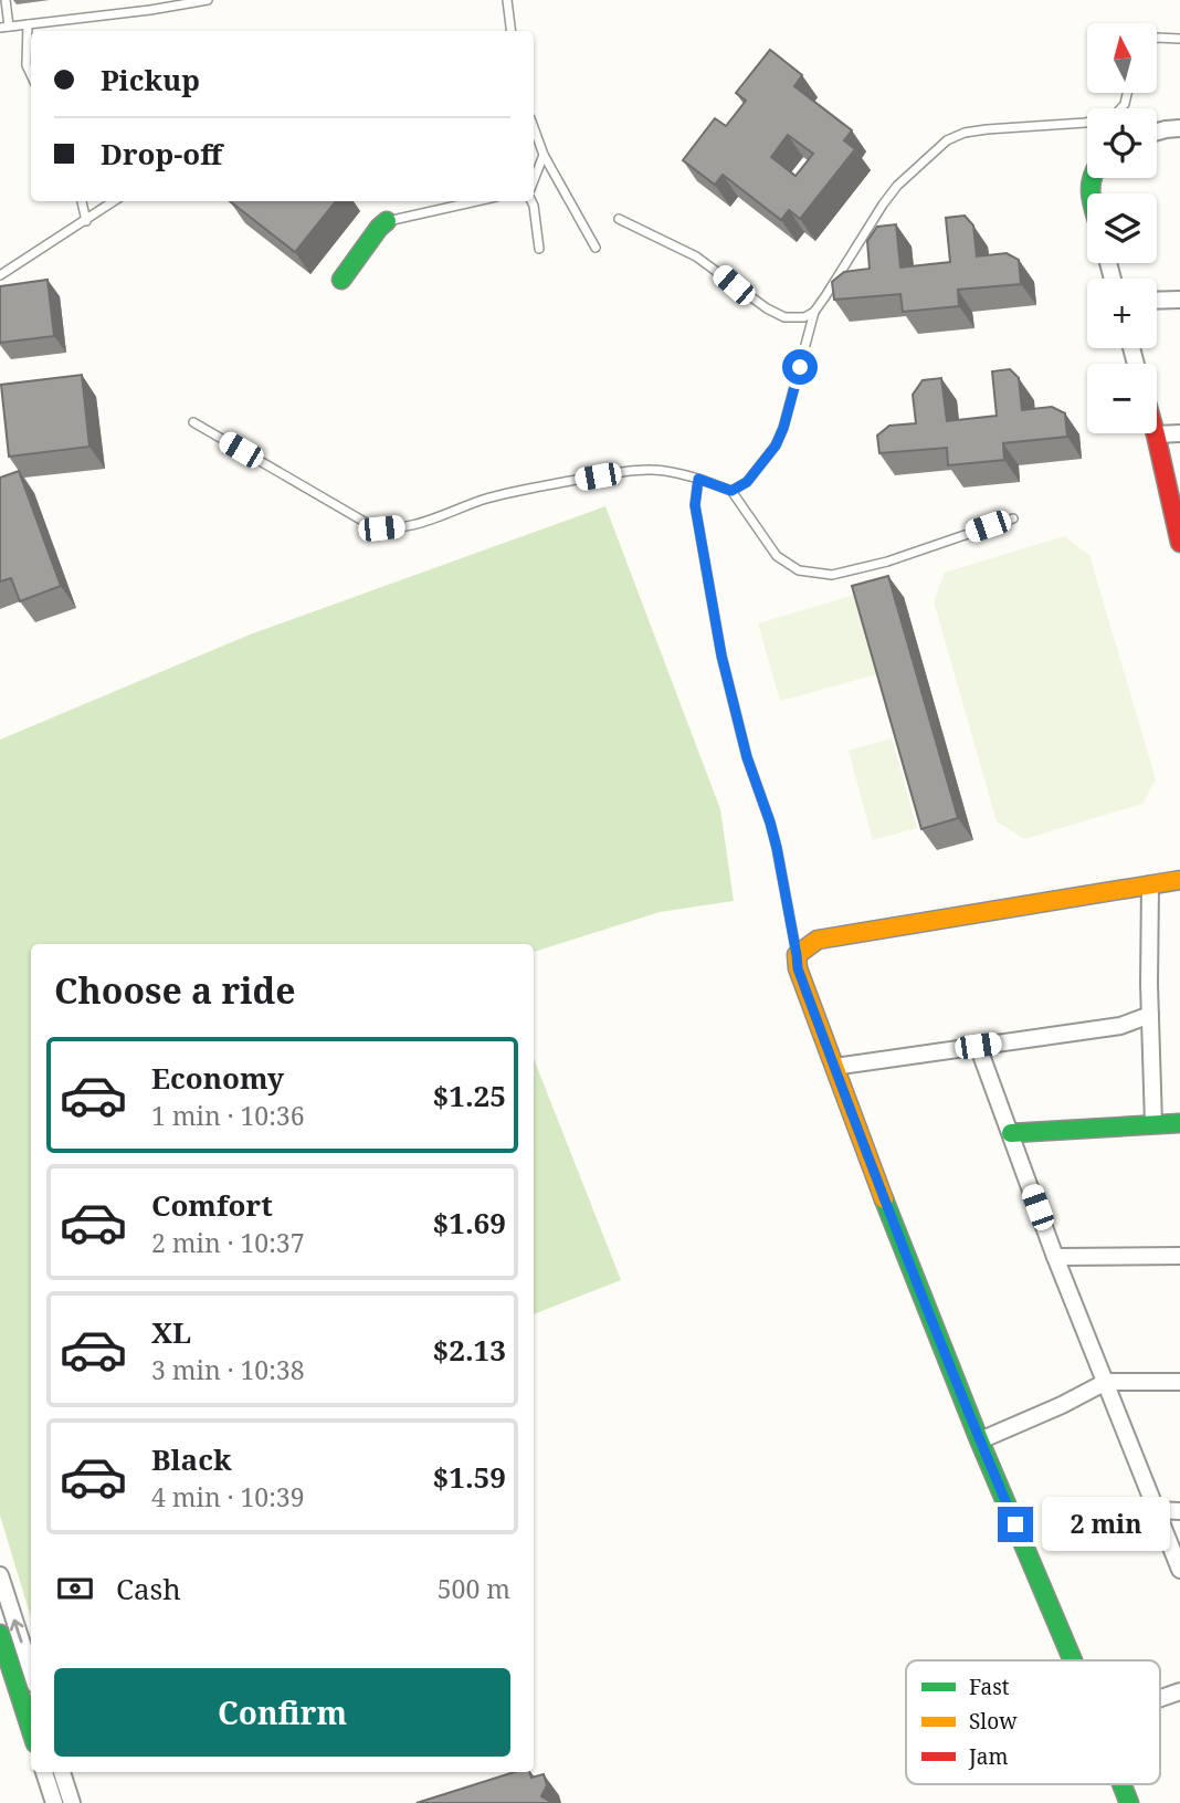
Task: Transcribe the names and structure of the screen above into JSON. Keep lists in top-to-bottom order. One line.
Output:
{"legend":["Fast","Slow","Jam"],"north":"top","page":{"map_buttons":["+","−"],"banner":["Pickup","Drop-off"],"heading":"Choose a ride","list":[{"name":"Economy","note":"1 min · 10:36","value":"$1.25"},{"name":"Comfort","note":"2 min · 10:37","value":"$1.69"},{"name":"XL","note":"3 min · 10:38","value":"$2.13"},{"name":"Black","note":"4 min · 10:39","value":"$1.59"}],"bubble":"2 min","pay":["Cash","500 m"],"buttons":"Confirm"}}
